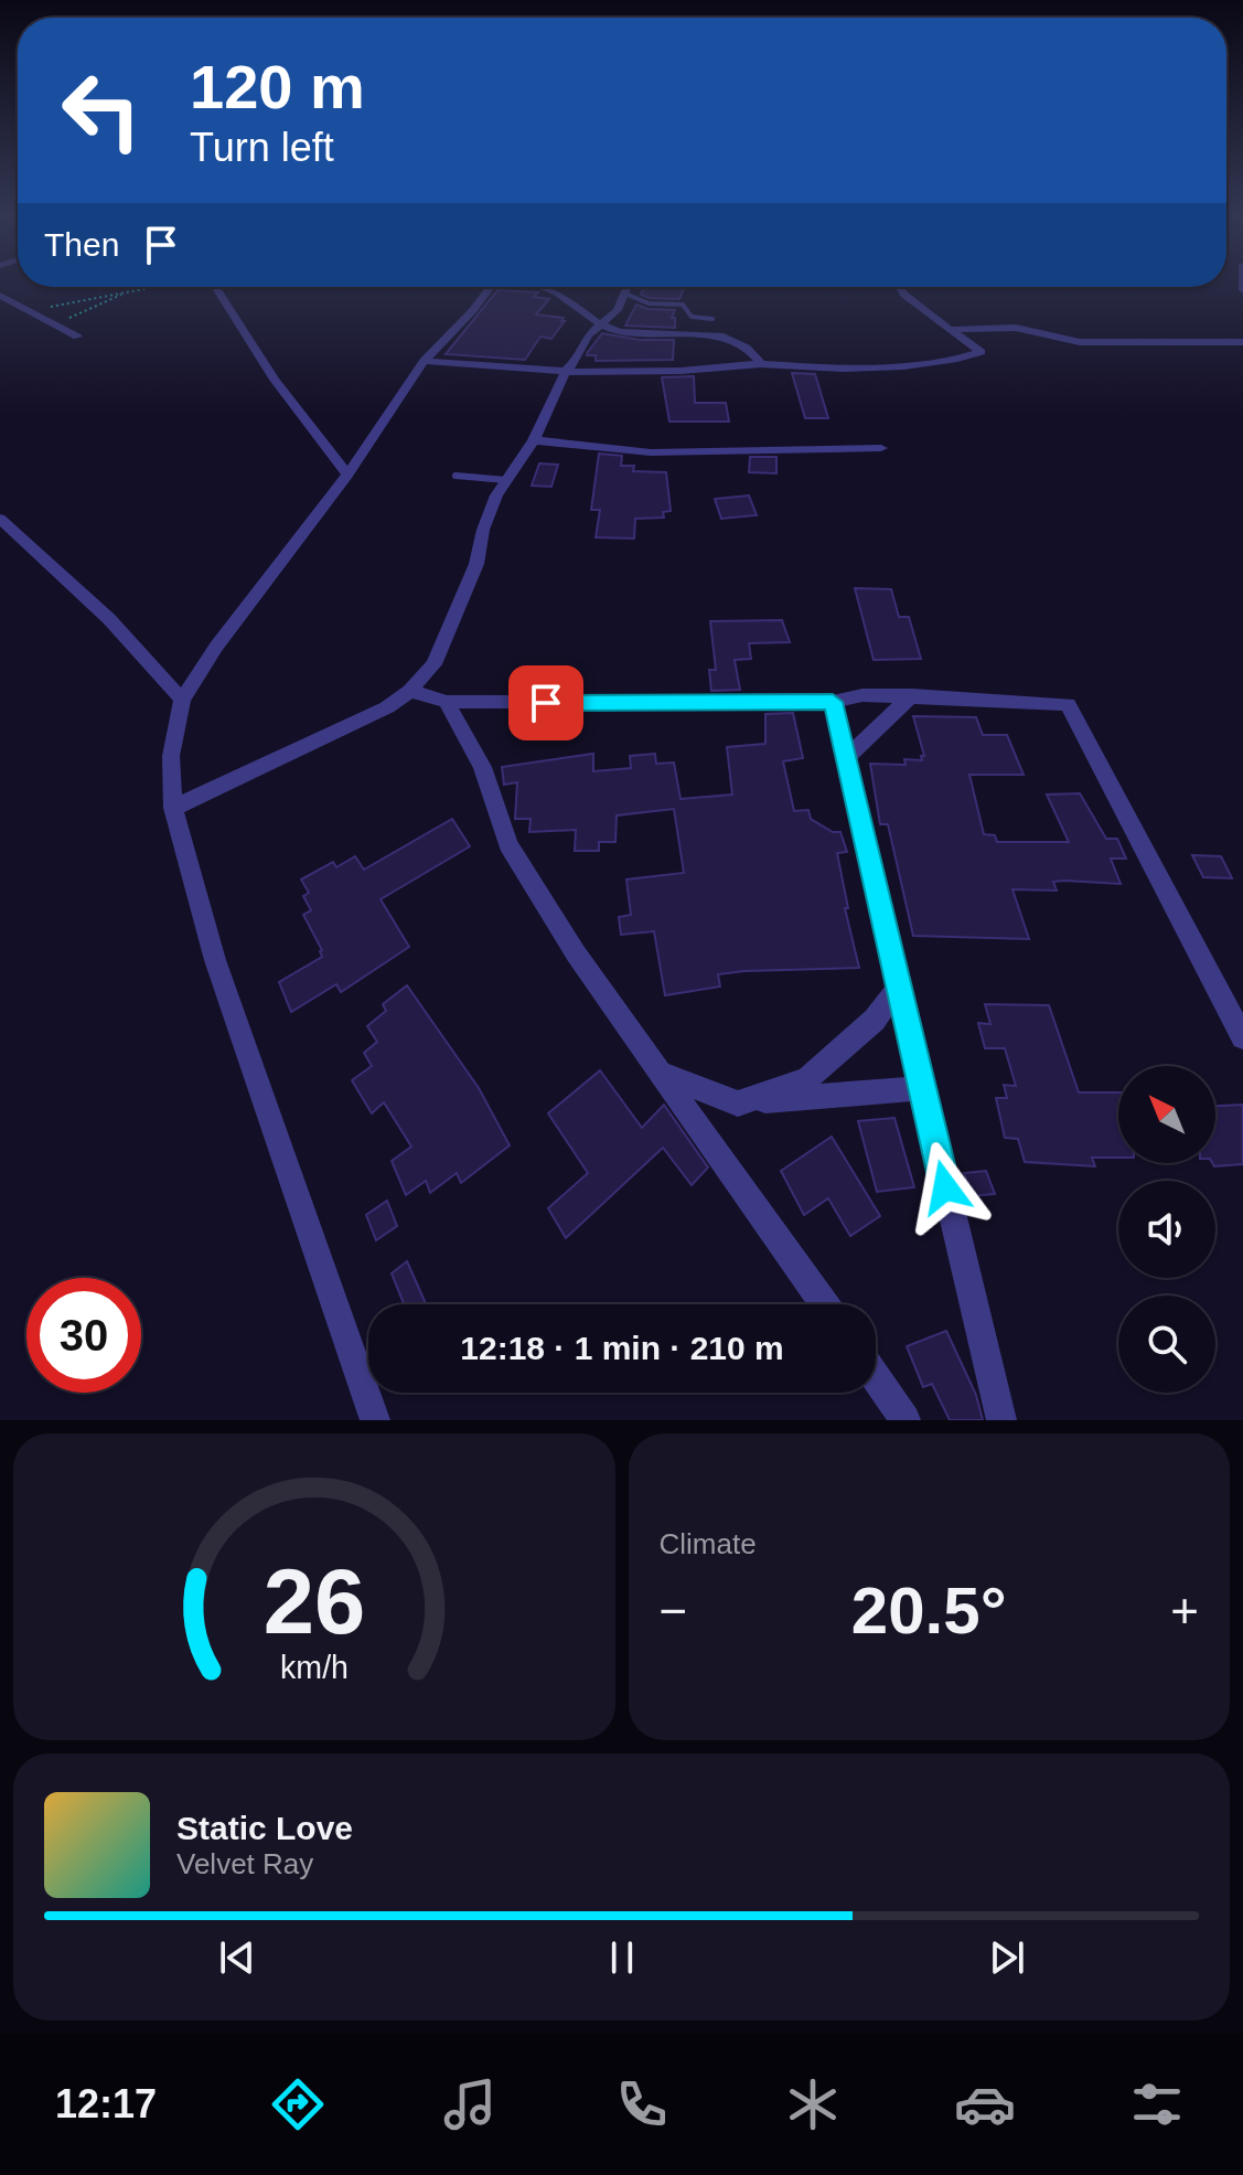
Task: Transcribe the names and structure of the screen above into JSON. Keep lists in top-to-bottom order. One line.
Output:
{"north":"top left","page":{"turn":["120 m","Turn left"],"then":"Then","limit":"30","trip":"12:18 · 1 min · 210 m","tile":"Climate","heat":["−","20.5°","+"],"song":["Static Love","Velvet Ray"],"tabs":"12:17","gauge":["26","km/h"]}}
